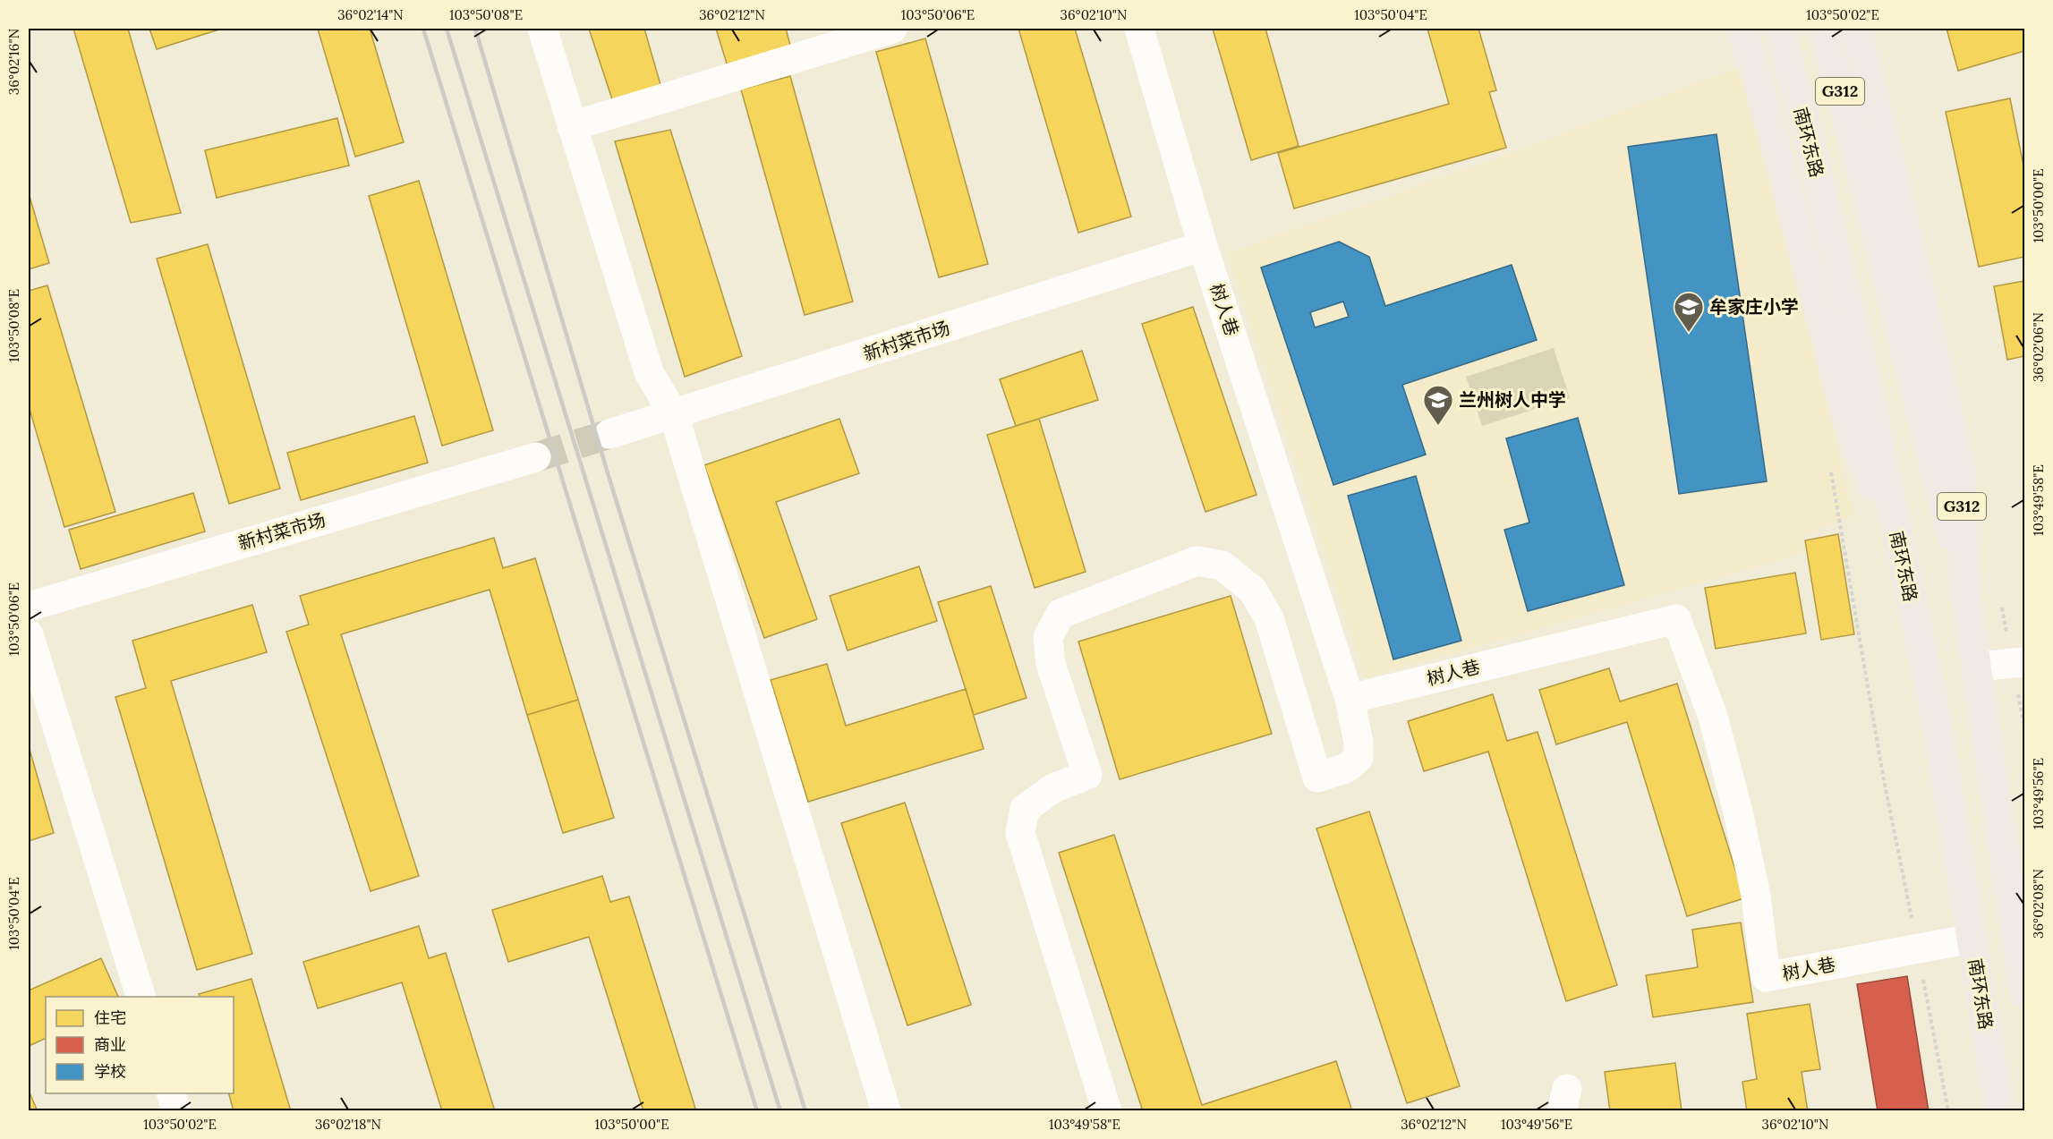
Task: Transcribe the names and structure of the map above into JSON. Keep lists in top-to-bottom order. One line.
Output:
{"streets":{"highway":["G312","南环东路"],"street":["树人巷","新村菜市场"]},"crossings":[["南环东路","树人巷"],["树人巷","新村菜市场"]],"places":{"school or university":["牟家庄小学","兰州树人中学"]},"legend":["住宅","商业","学校"],"coordinates":["36°02'14\"N","103°50'08\"E","36°02'12\"N","103°50'06\"E","36°02'10\"N","103°50'04\"E","103°50'02\"E","36°02'16\"N","103°50'00\"E","36°02'06\"N","103°49'58\"E","103°49'56\"E","36°02'08\"N","36°02'18\"N"]}
